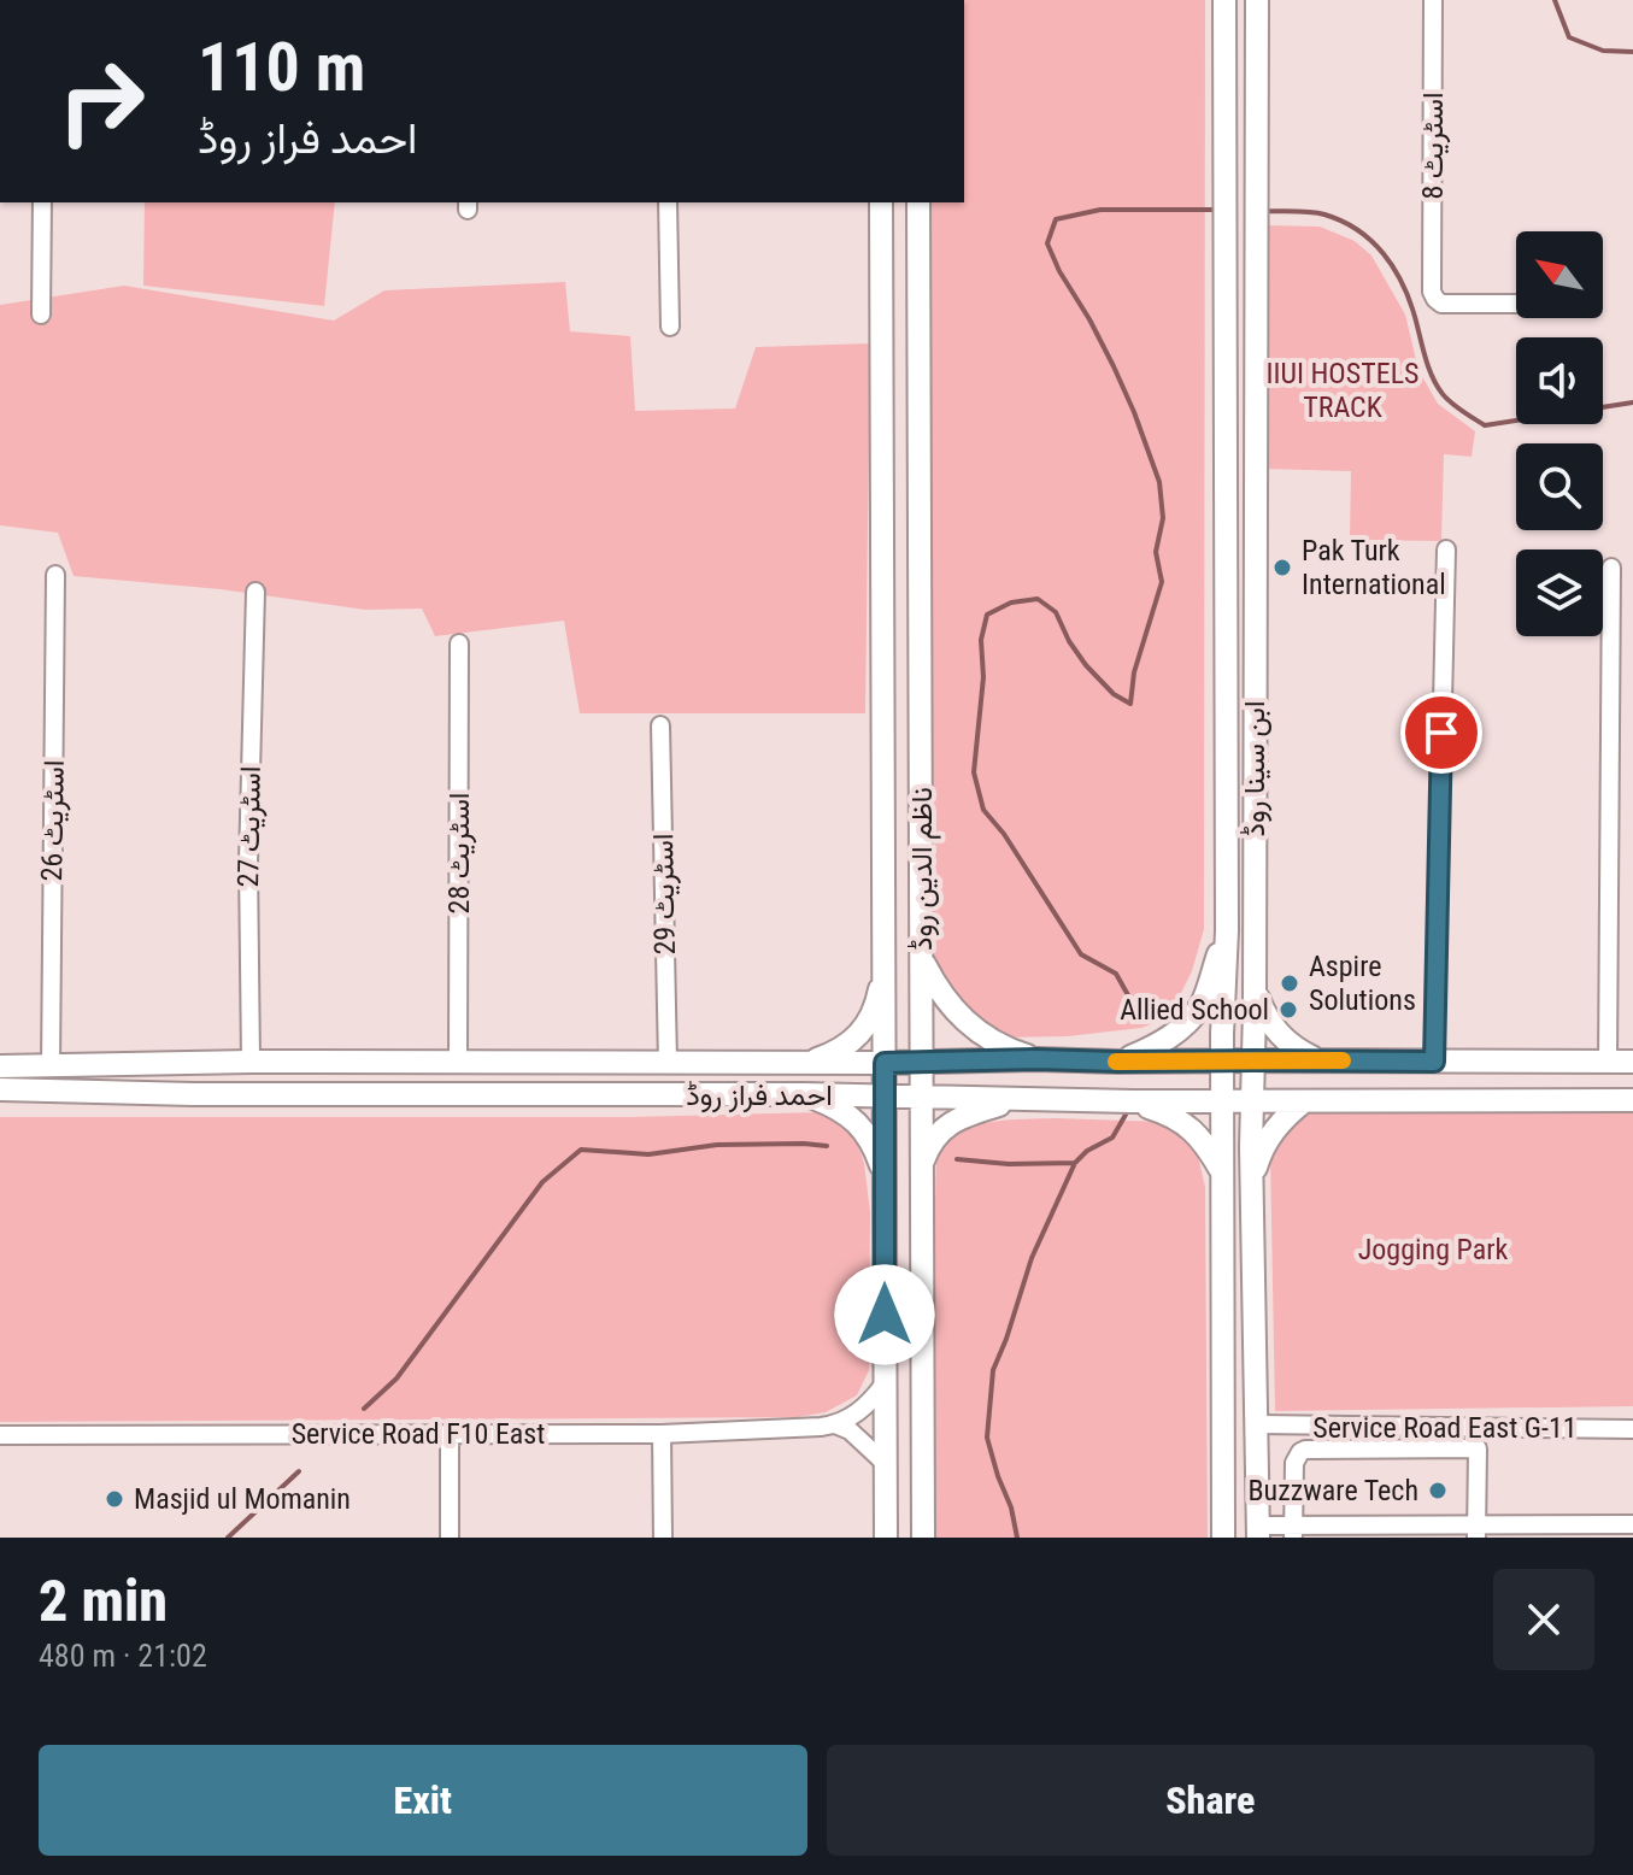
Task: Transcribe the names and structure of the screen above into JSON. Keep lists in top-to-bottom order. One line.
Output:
{"streets":{"main road":["ابن سینا روڈ","ناظم الدین روڈ","احمد فراز روڈ"],"street":["اسٹریٹ 8","اسٹریٹ 26","اسٹریٹ 27","اسٹریٹ 28","اسٹریٹ 29","Service Road East G-11","Service Road F10 East"]},"crossings":[["ابن سینا روڈ","احمد فراز روڈ"],["ابن سینا روڈ","Service Road East G-11"],["اسٹریٹ 26","احمد فراز روڈ"],["اسٹریٹ 27","احمد فراز روڈ"],["اسٹریٹ 28","احمد فراز روڈ"],["ناظم الدین روڈ","احمد فراز روڈ"],["اسٹریٹ 29","احمد فراز روڈ"]],"parks":["IIUI HOSTELS TRACK","Jogging Park"],"places":["Pak Turk International","Aspire Solutions","Allied School","Buzzware Tech","Masjid ul Momanin"],"north":"top left","page":{"turn":["110 m","احمد فراز روڈ"],"heading":["2 min","480 m · 21:02"],"buttons":["Exit","Share"]}}
